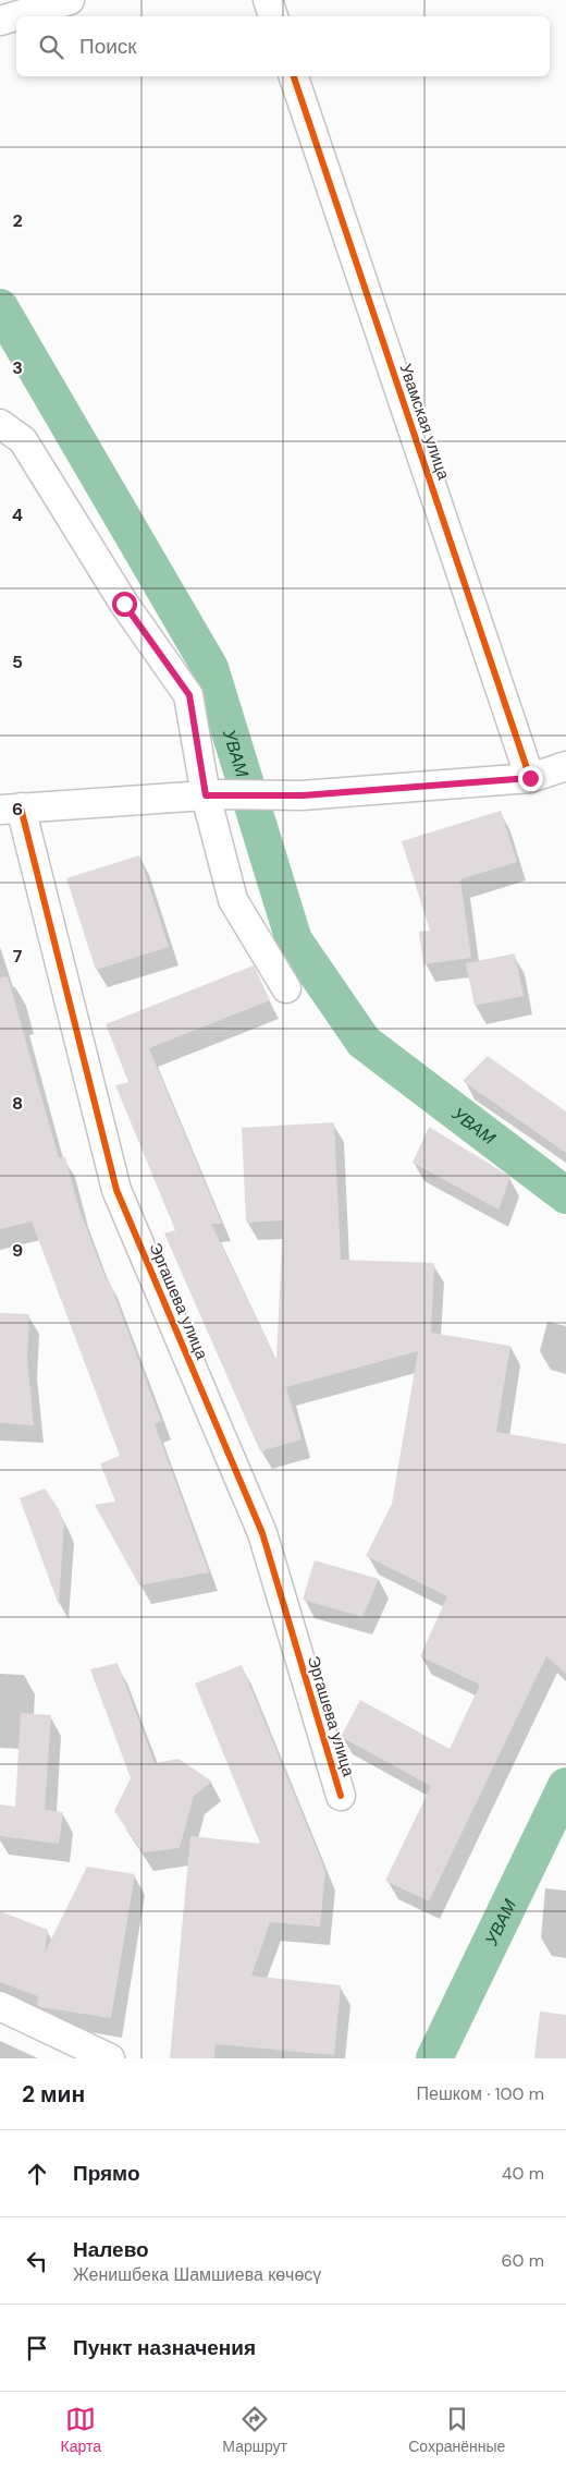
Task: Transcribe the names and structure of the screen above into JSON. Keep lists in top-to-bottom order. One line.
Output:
{"streets":{"street":["Увамская улица","Эргашева улица"]},"water":["УВАМ"],"page":{"search":"Поиск","heading":["2 мин","Пешком · 100 m"],"list":[["Прямо","40 m"],["Налево","Женишбека Шамшиева көчөсү","60 m"],"Пункт назначения"],"nav":["Карта","Маршрут","Сохранённые"]},"grid":{"rows":["2","3","4","5","6","7","8","9"]}}
